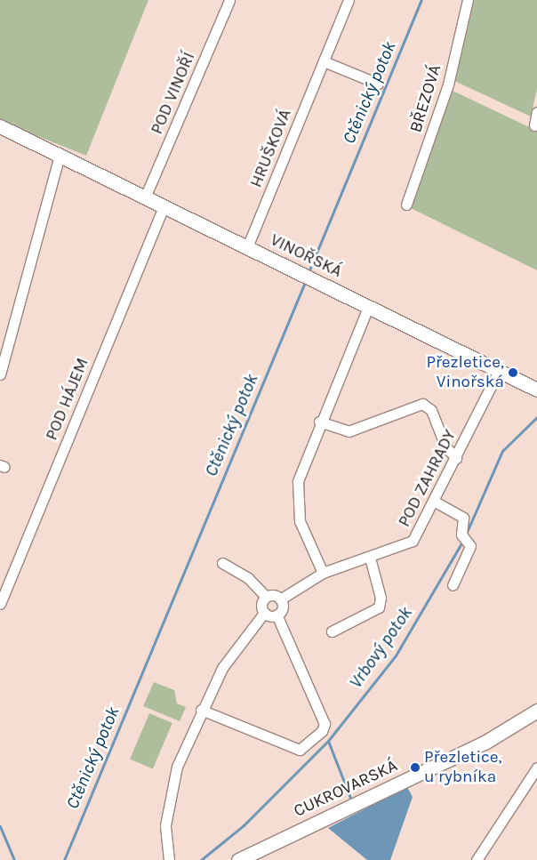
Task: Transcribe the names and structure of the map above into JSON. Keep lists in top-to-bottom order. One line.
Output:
{"streets":{"street":["POD VINOŘÍ","BŘEZOVÁ","HRUŠKOVÁ","VINOŘSKÁ","POD HÁJEM","POD ZAHRADY","CUKROVARSKÁ"]},"crossings":[["POD VINOŘÍ","VINOŘSKÁ"],["HRUŠKOVÁ","VINOŘSKÁ"],["VINOŘSKÁ","POD HÁJEM"],["VINOŘSKÁ","POD ZAHRADY"]],"water":["Ctěnický potok","Vrbový potok"],"places":["Přezletice, Vinořská","Přezletice, u rybníka"]}
